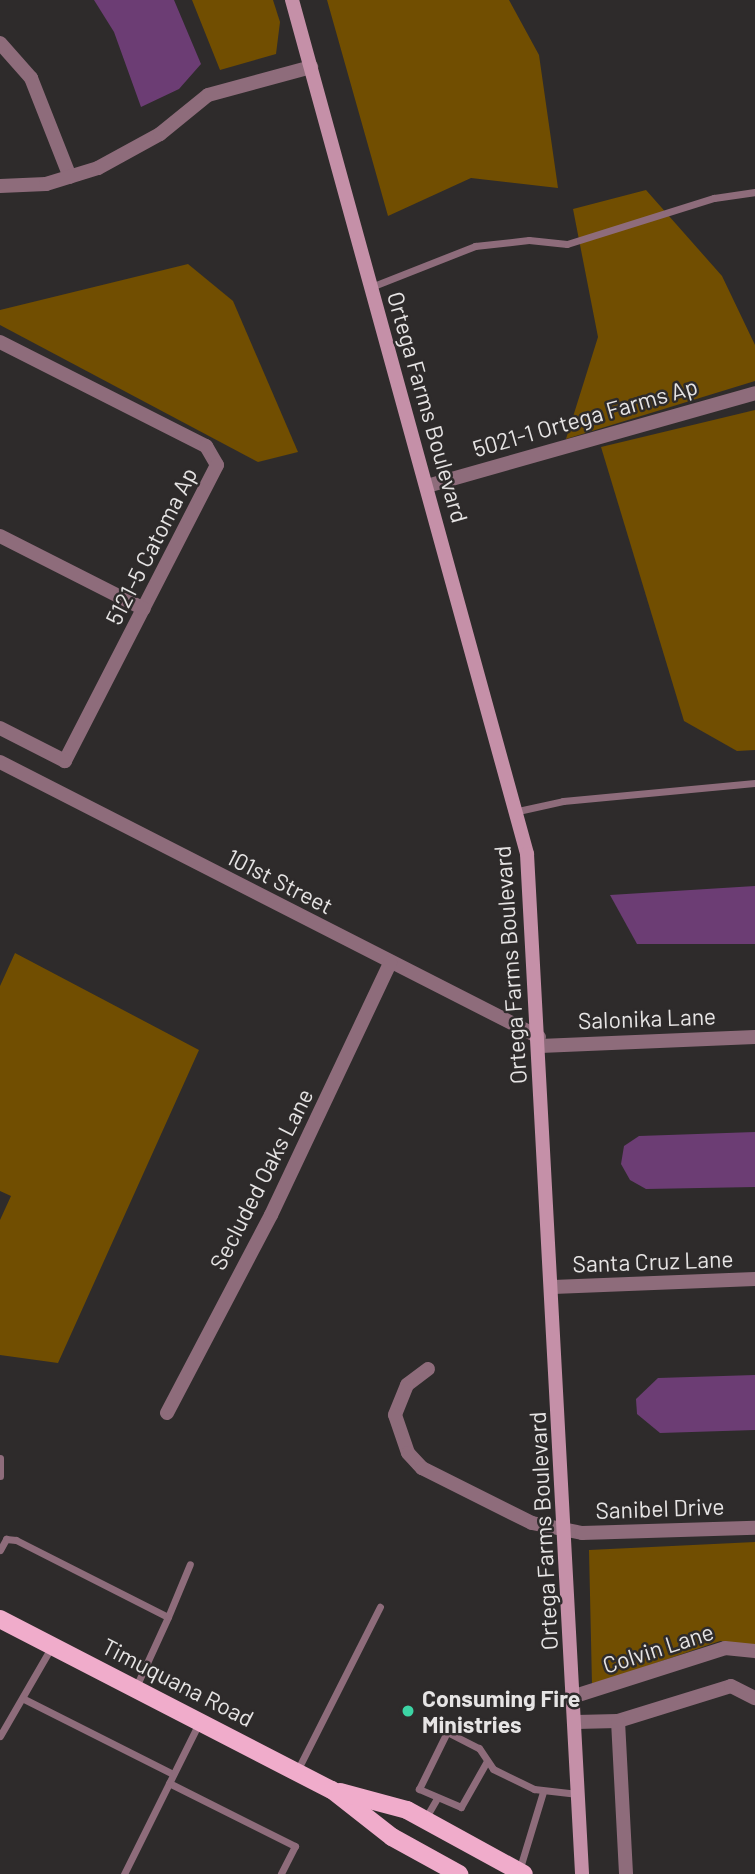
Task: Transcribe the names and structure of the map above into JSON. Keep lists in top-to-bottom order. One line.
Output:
{"streets":{"main road":["Timuquana Road"],"street":["Ortega Farms Boulevard","5021-1 Ortega Farms Ap","5121-5 Catoma Ap","101st Street","Salonika Lane","Secluded Oaks Lane","Santa Cruz Lane","Sanibel Drive","Colvin Lane"]},"crossings":[["Ortega Farms Boulevard","5021-1 Ortega Farms Ap"],["Ortega Farms Boulevard","101st Street"],["Ortega Farms Boulevard","Salonika Lane"],["Ortega Farms Boulevard","Santa Cruz Lane"],["Ortega Farms Boulevard","Sanibel Drive"],["Ortega Farms Boulevard","Colvin Lane"],["101st Street","Salonika Lane"],["101st Street","Secluded Oaks Lane"]],"places":["Consuming Fire Ministries"]}
